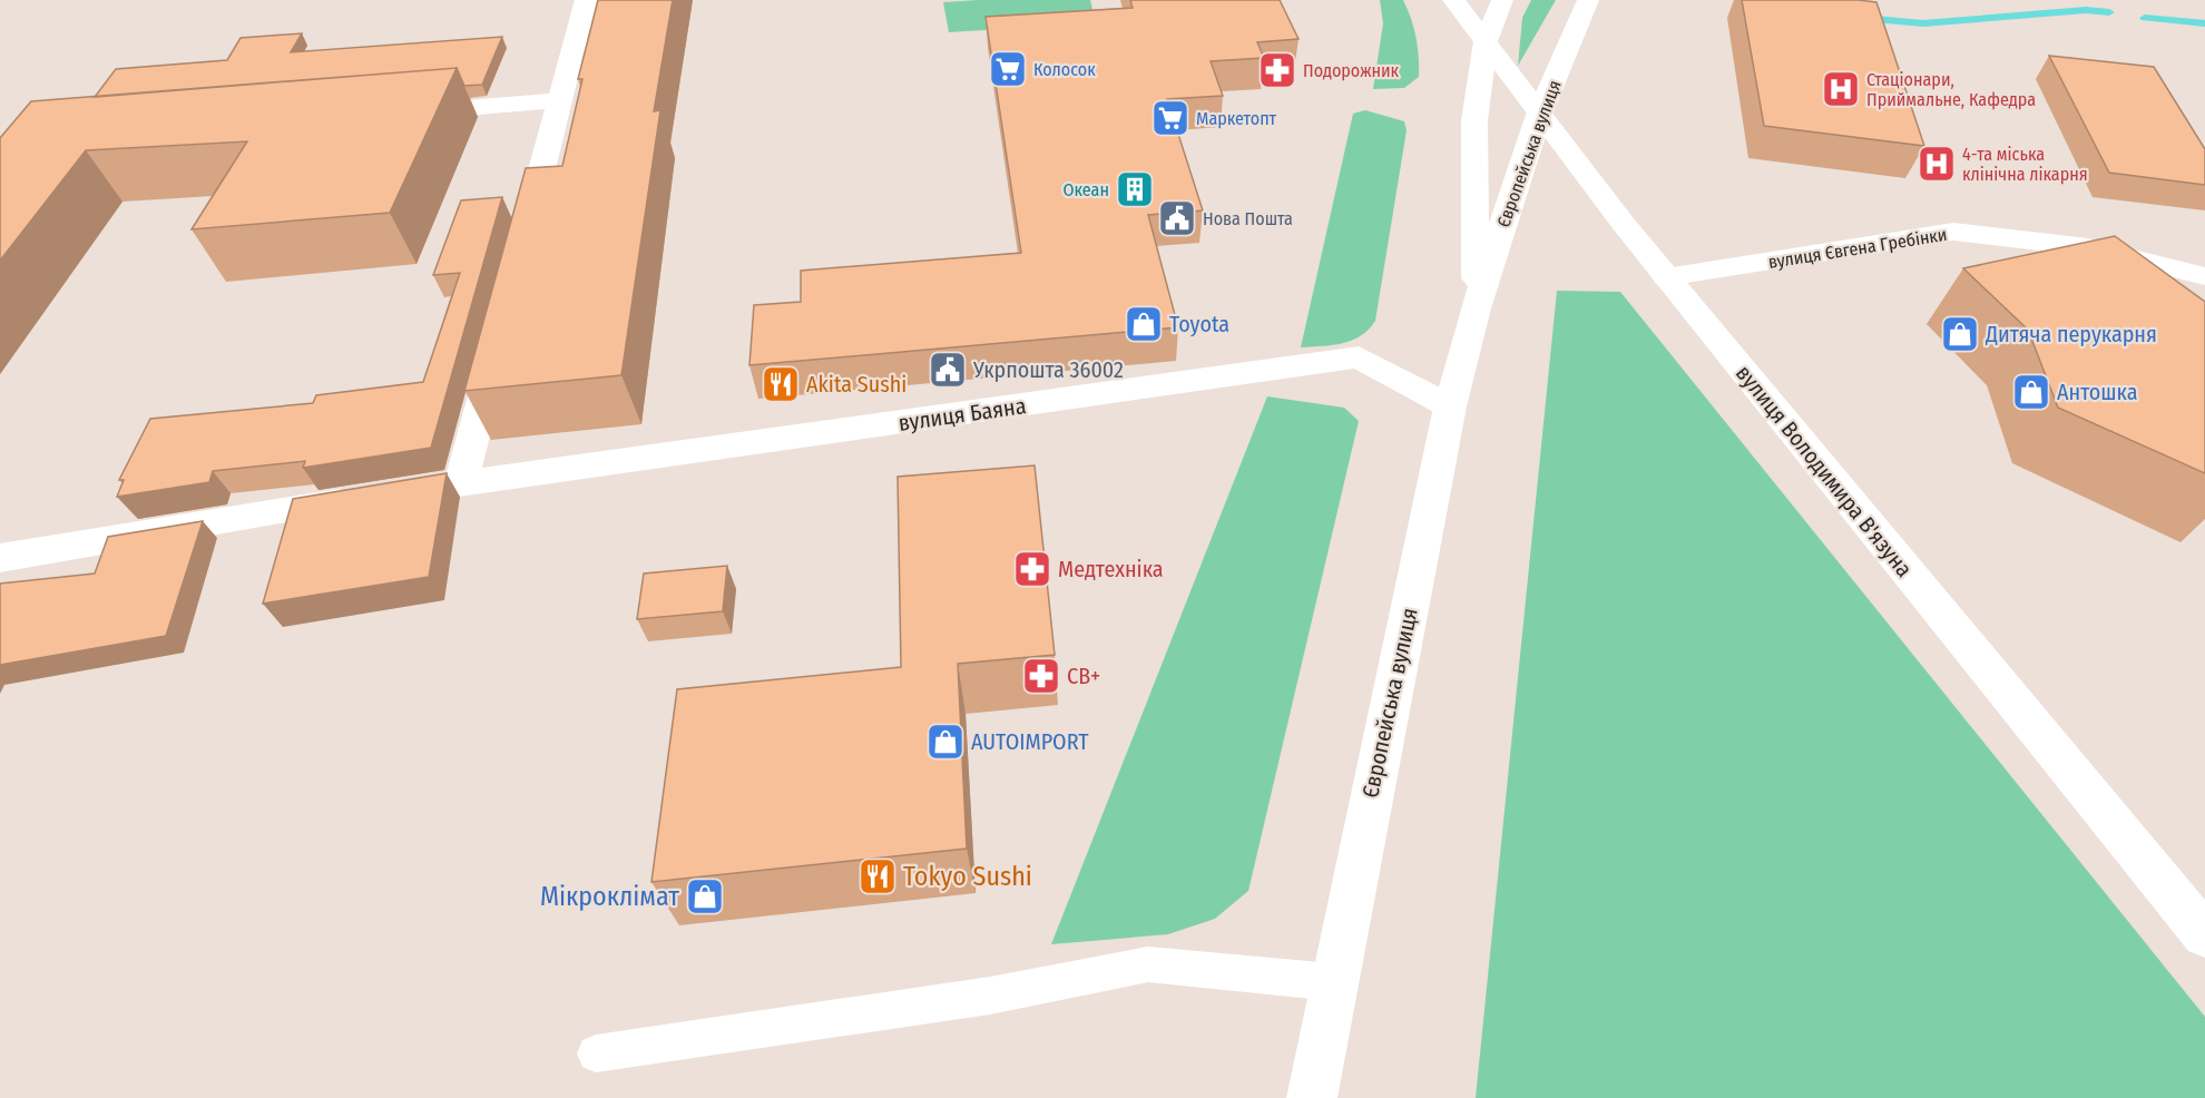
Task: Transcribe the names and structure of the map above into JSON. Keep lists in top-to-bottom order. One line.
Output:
{"streets":{"main road":["Європейська вулиця","вулиця Євгена Гребінки","вулиця Баяна","вулиця Володимира В'язуна"]},"crossings":[["Європейська вулиця","вулиця Баяна"],["Європейська вулиця","вулиця Володимира В'язуна"],["вулиця Євгена Гребінки","вулиця Володимира В'язуна"]],"places":{"supermarket":["Колосок","Маркетопт"],"pharmacy":["Подорожник","Медтехніка","СВ+"],"hospital":["Стаціонари, Приймальне, Кафедра","4-та міська клінічна лікарня"],"building":["Океан"],"public building":["Нова Пошта","Укрпошта 36002"],"shop":["Toyota","Дитяча перукарня","Антошка","AUTOIMPORT","Мікроклімат"],"restaurant":["Akita Sushi","Tokyo Sushi"]}}
